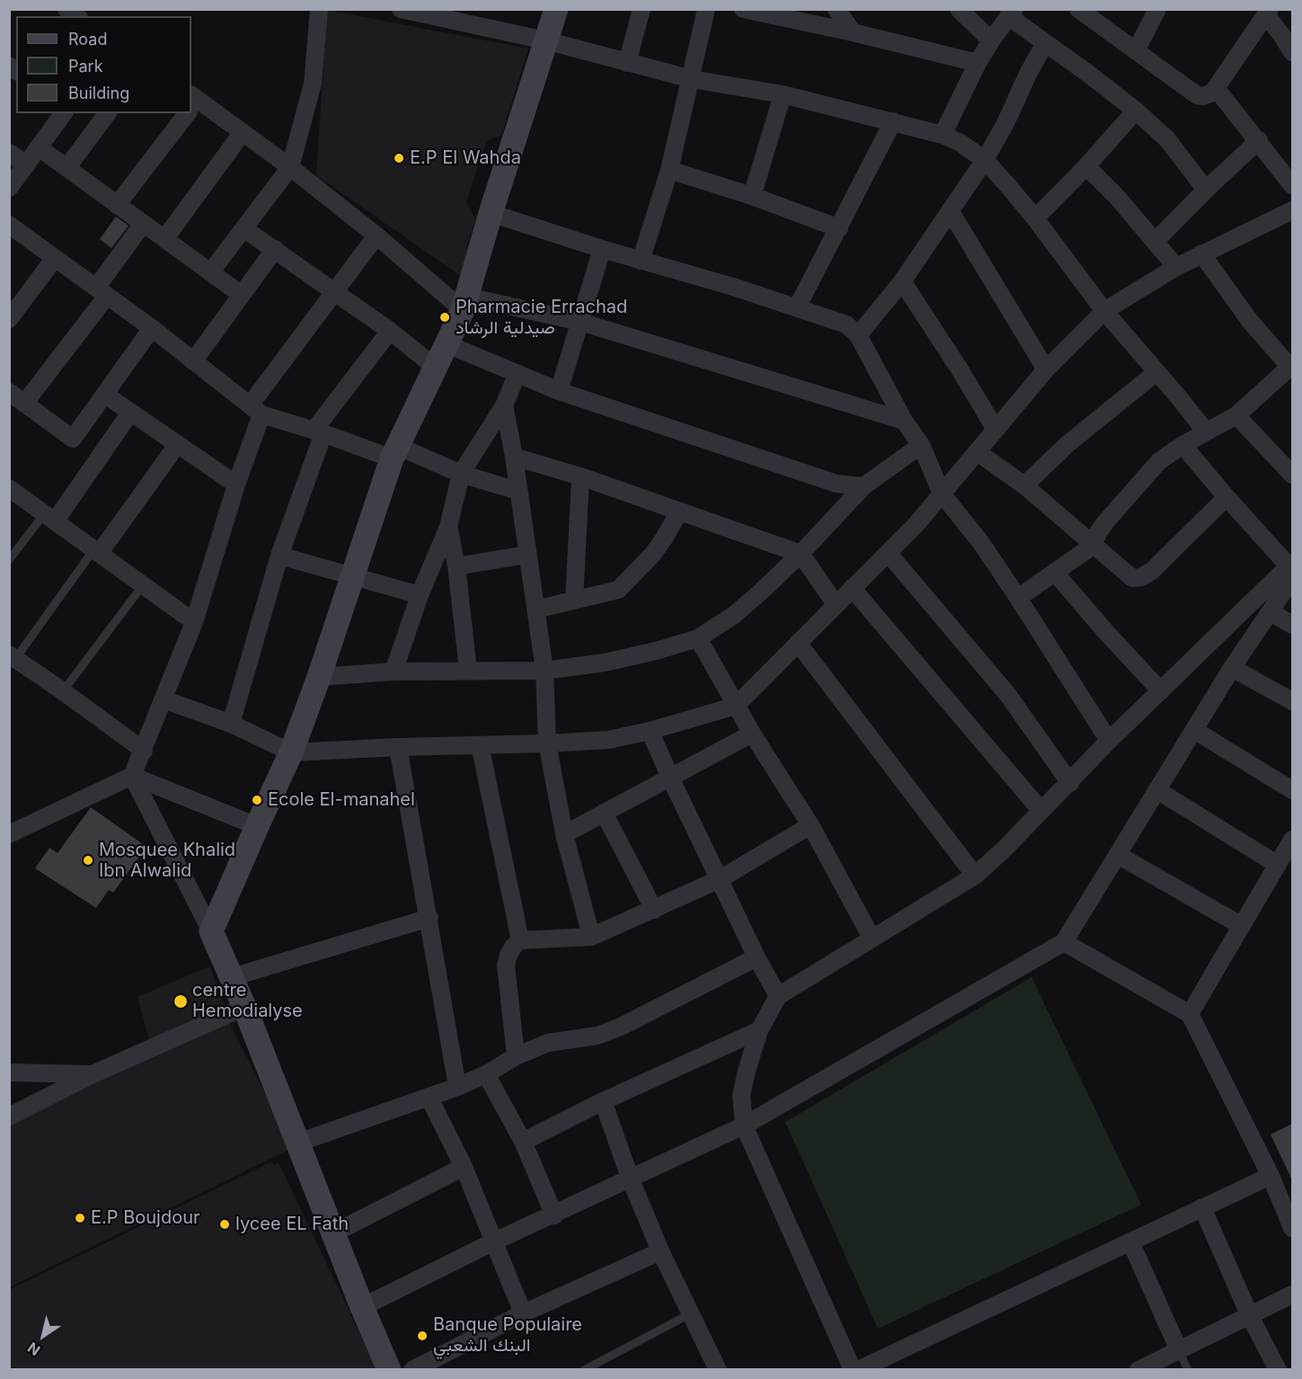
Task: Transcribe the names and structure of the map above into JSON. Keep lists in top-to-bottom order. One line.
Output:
{"places":["E.P El Wahda","Pharmacie Errachad صيدلية الرشاد","Ecole El-manahel","Mosquee Khalid Ibn Alwalid","centre Hemodialyse","E.P Boujdour","lycee EL Fath","Banque Populaire البنك الشعبي"],"legend":["Road","Park","Building"],"north":"bottom left"}
